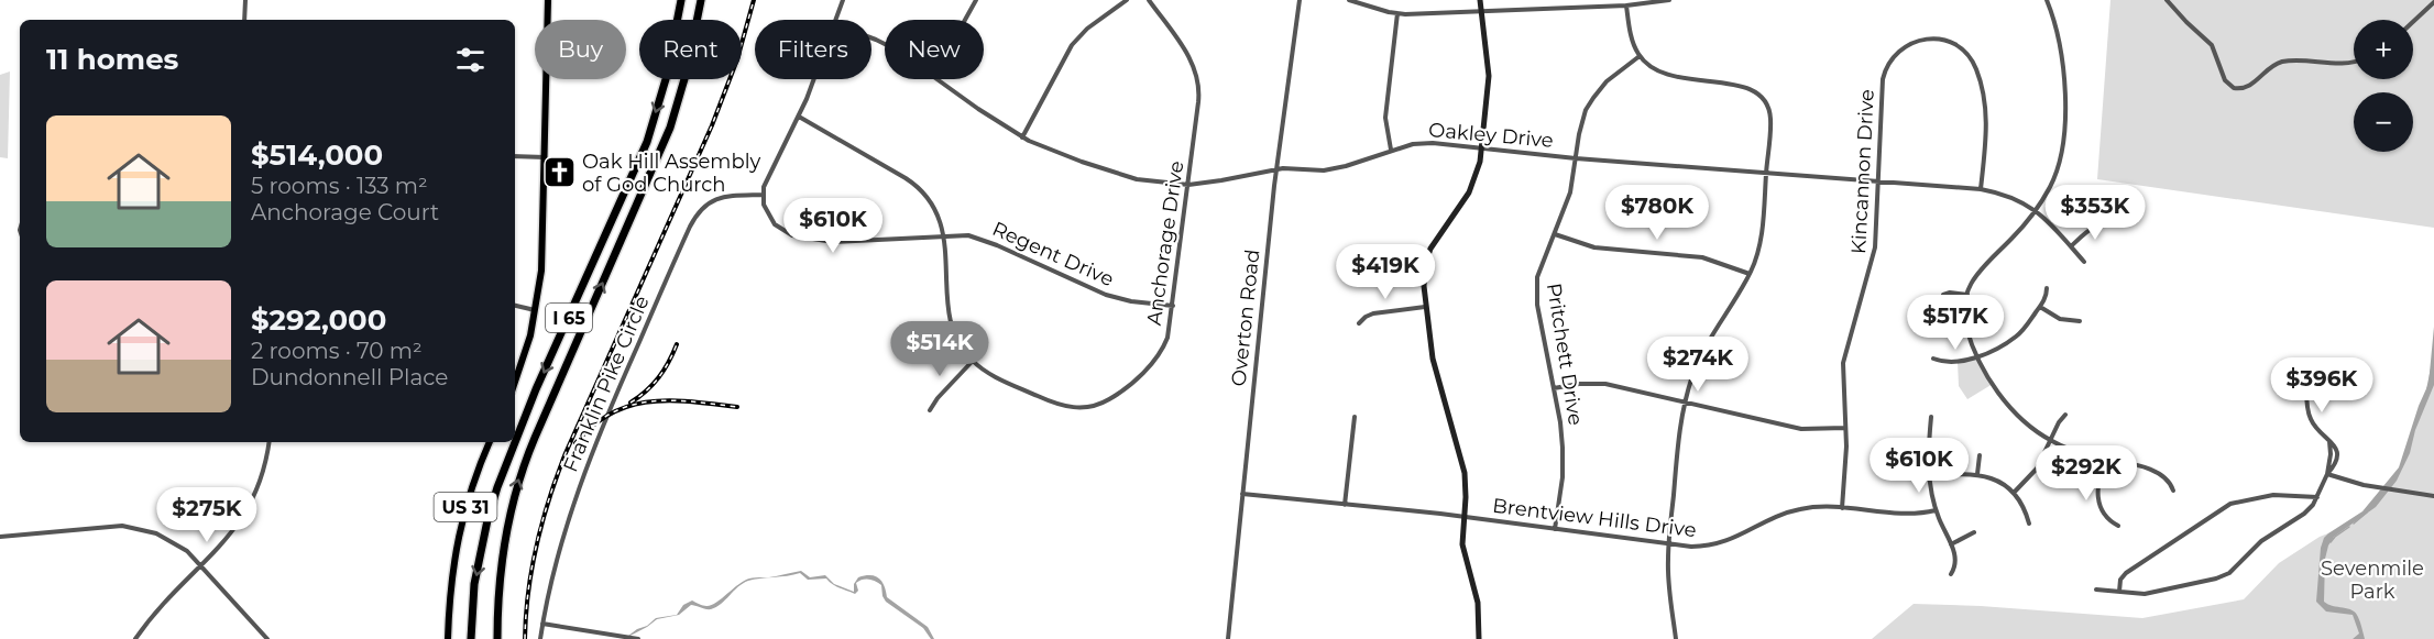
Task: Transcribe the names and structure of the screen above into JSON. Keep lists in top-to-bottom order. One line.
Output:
{"streets":{"highway":["I 65"],"main road":["US 31"],"street":["Oakley Drive","Kincannon Drive","Anchorage Drive","Regent Drive","Overton Road","Pritchett Drive","Franklin Pike Circle","Brentview Hills Drive"]},"crossings":[["Oakley Drive","Kincannon Drive"],["Oakley Drive","Anchorage Drive"],["Oakley Drive","Overton Road"],["Oakley Drive","Pritchett Drive"],["Kincannon Drive","Brentview Hills Drive"],["Anchorage Drive","Regent Drive"],["Regent Drive","Franklin Pike Circle"],["Overton Road","Brentview Hills Drive"],["Pritchett Drive","Brentview Hills Drive"]],"parks":["Sevenmile Park"],"places":{"church":["Oak Hill Assembly of God Church"]},"page":{"map_buttons":["+","−"],"chip":["Buy","Rent","Filters","New"],"heading":"11 homes","list":[{"name":"$514,000","note":"5 rooms · 133 m² · Anchorage Court"},{"name":"$292,000","note":"2 rooms · 70 m² · Dundonnell Place"}],"price":["$780K","$353K","$610K","$419K","$517K","$514K","$274K","$396K","$610K","$292K","$275K"]}}
